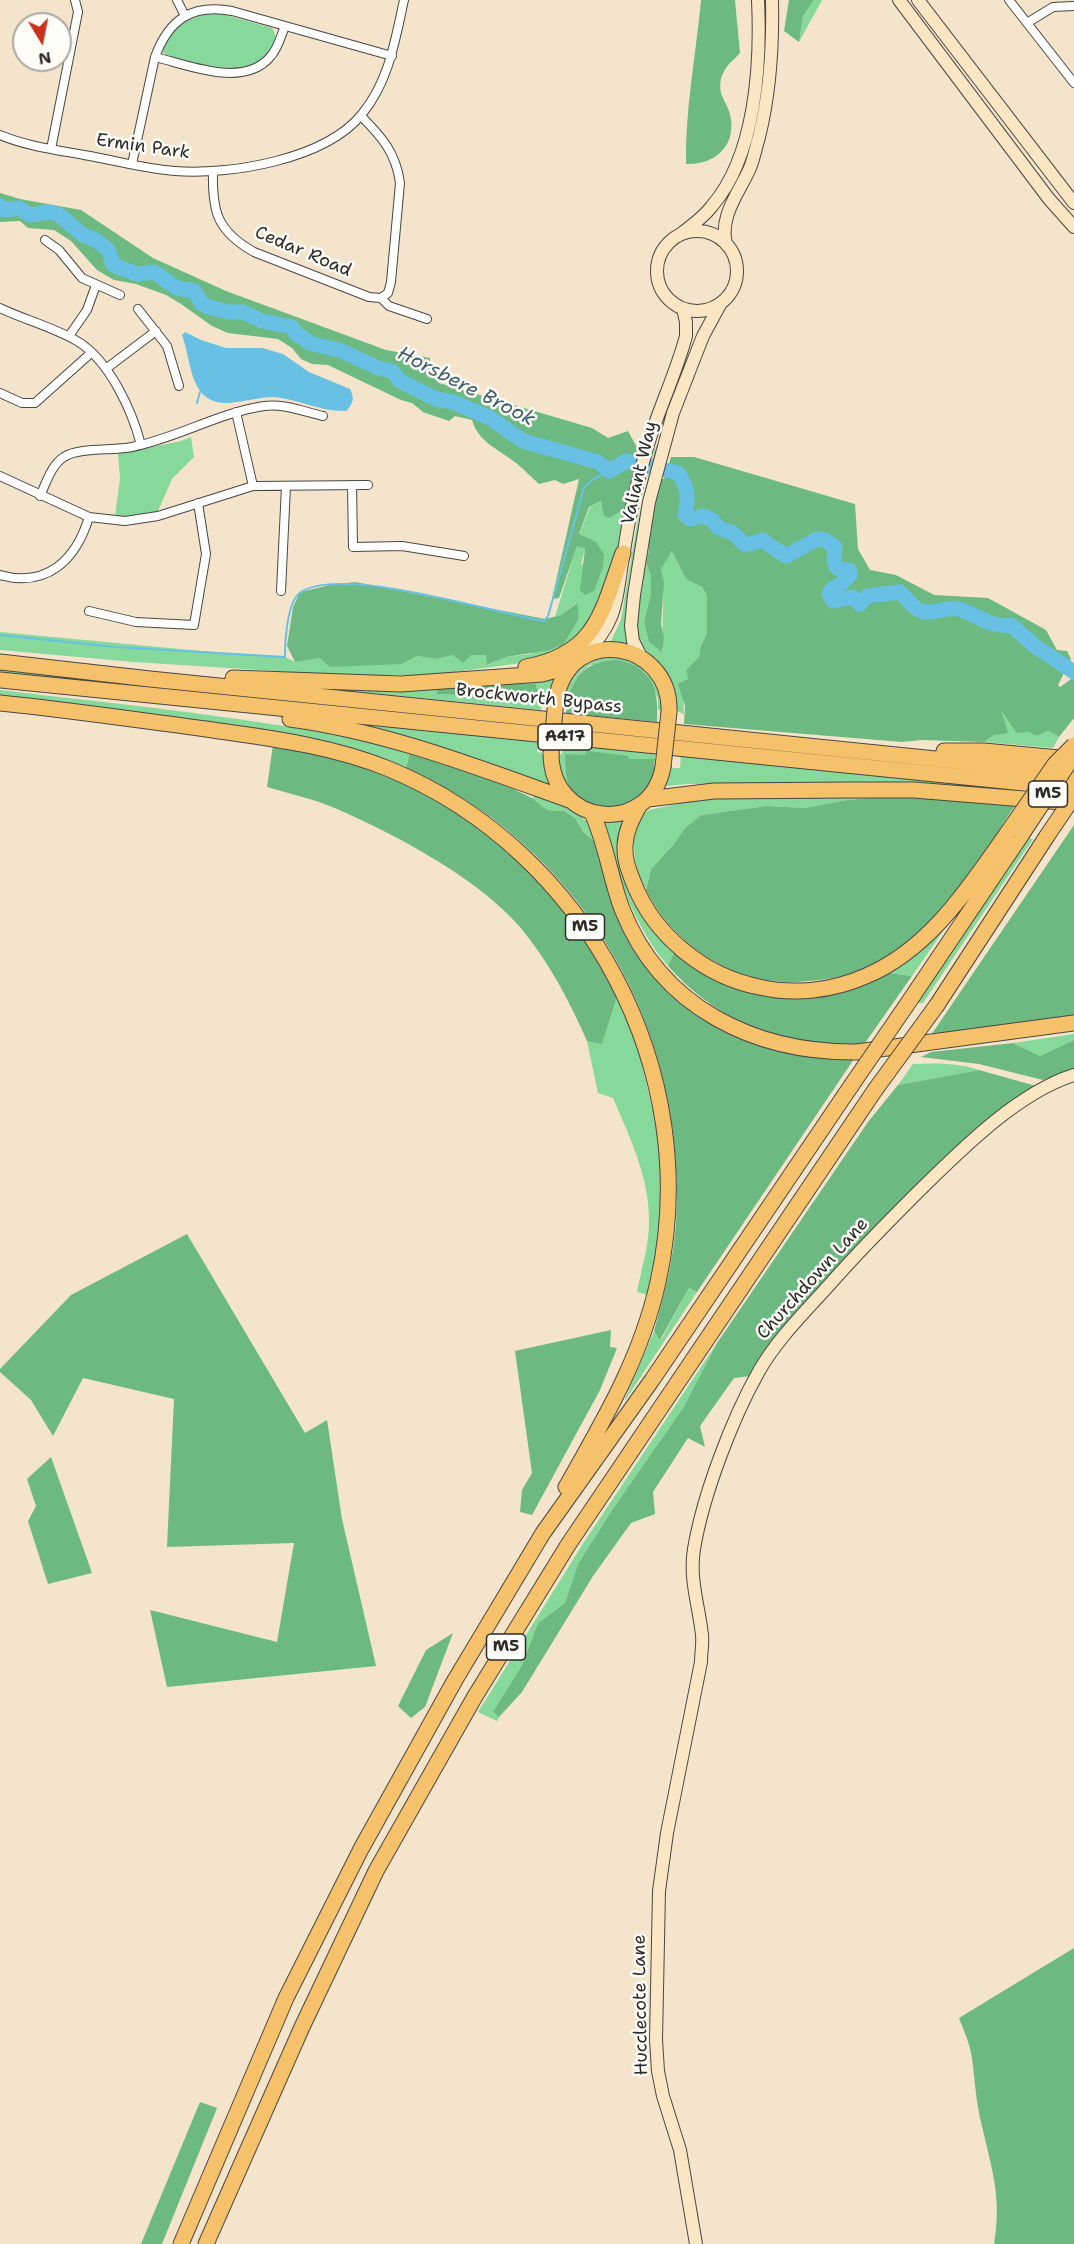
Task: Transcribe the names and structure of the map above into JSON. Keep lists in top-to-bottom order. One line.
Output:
{"streets":{"highway":["Brockworth Bypass","A417","M5"],"street":["Ermin Park","Cedar Road","Valiant Way","Churchdown Lane","Hucclecote Lane"]},"crossings":[["Ermin Park","Cedar Road"],["Valiant Way","M5"],["Brockworth Bypass","M5"],["Churchdown Lane","Hucclecote Lane"]],"water":["Horsbere Brook"],"north":"bottom"}
